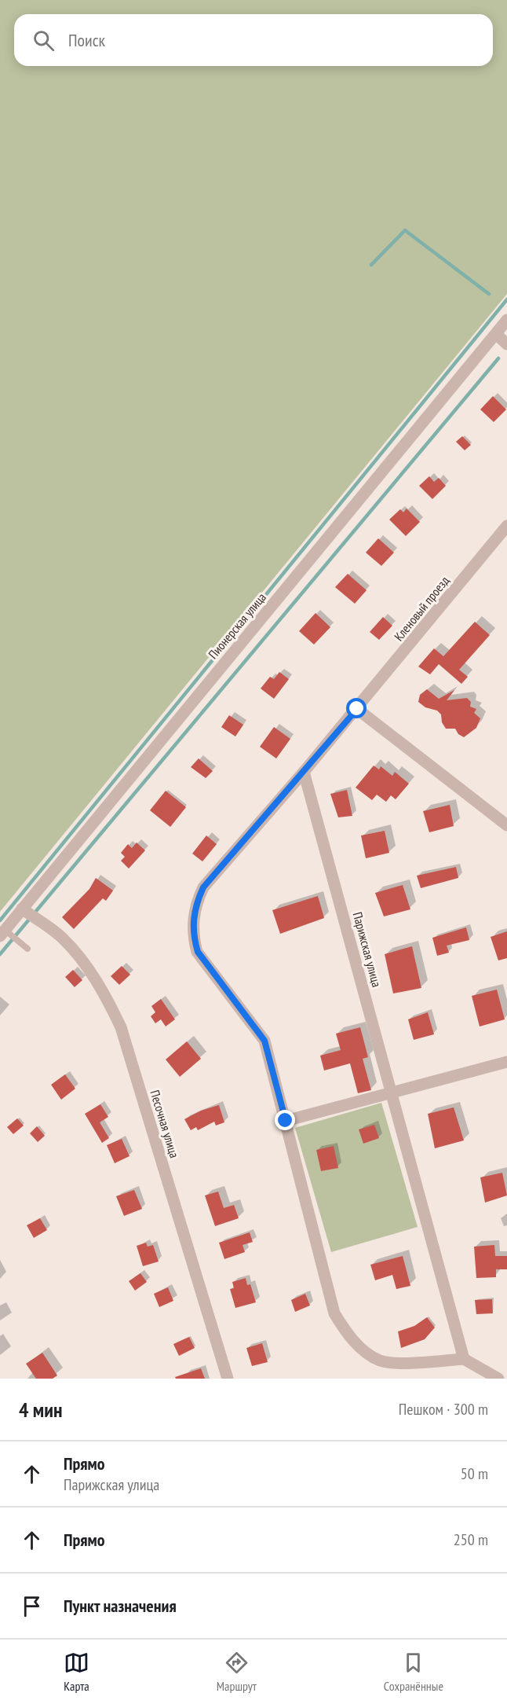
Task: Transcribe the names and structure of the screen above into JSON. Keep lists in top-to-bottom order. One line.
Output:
{"streets":{"street":["Кленовый проезд","Пионерская улица","Парижская улица","Песочная улица"]},"crossings":[["Пионерская улица","Песочная улица"]],"page":{"search":"Поиск","heading":["4 мин","Пешком · 300 m"],"list":[["Прямо","Парижская улица","50 m"],["Прямо","250 m"],"Пункт назначения"],"nav":["Карта","Маршрут","Сохранённые"]}}
